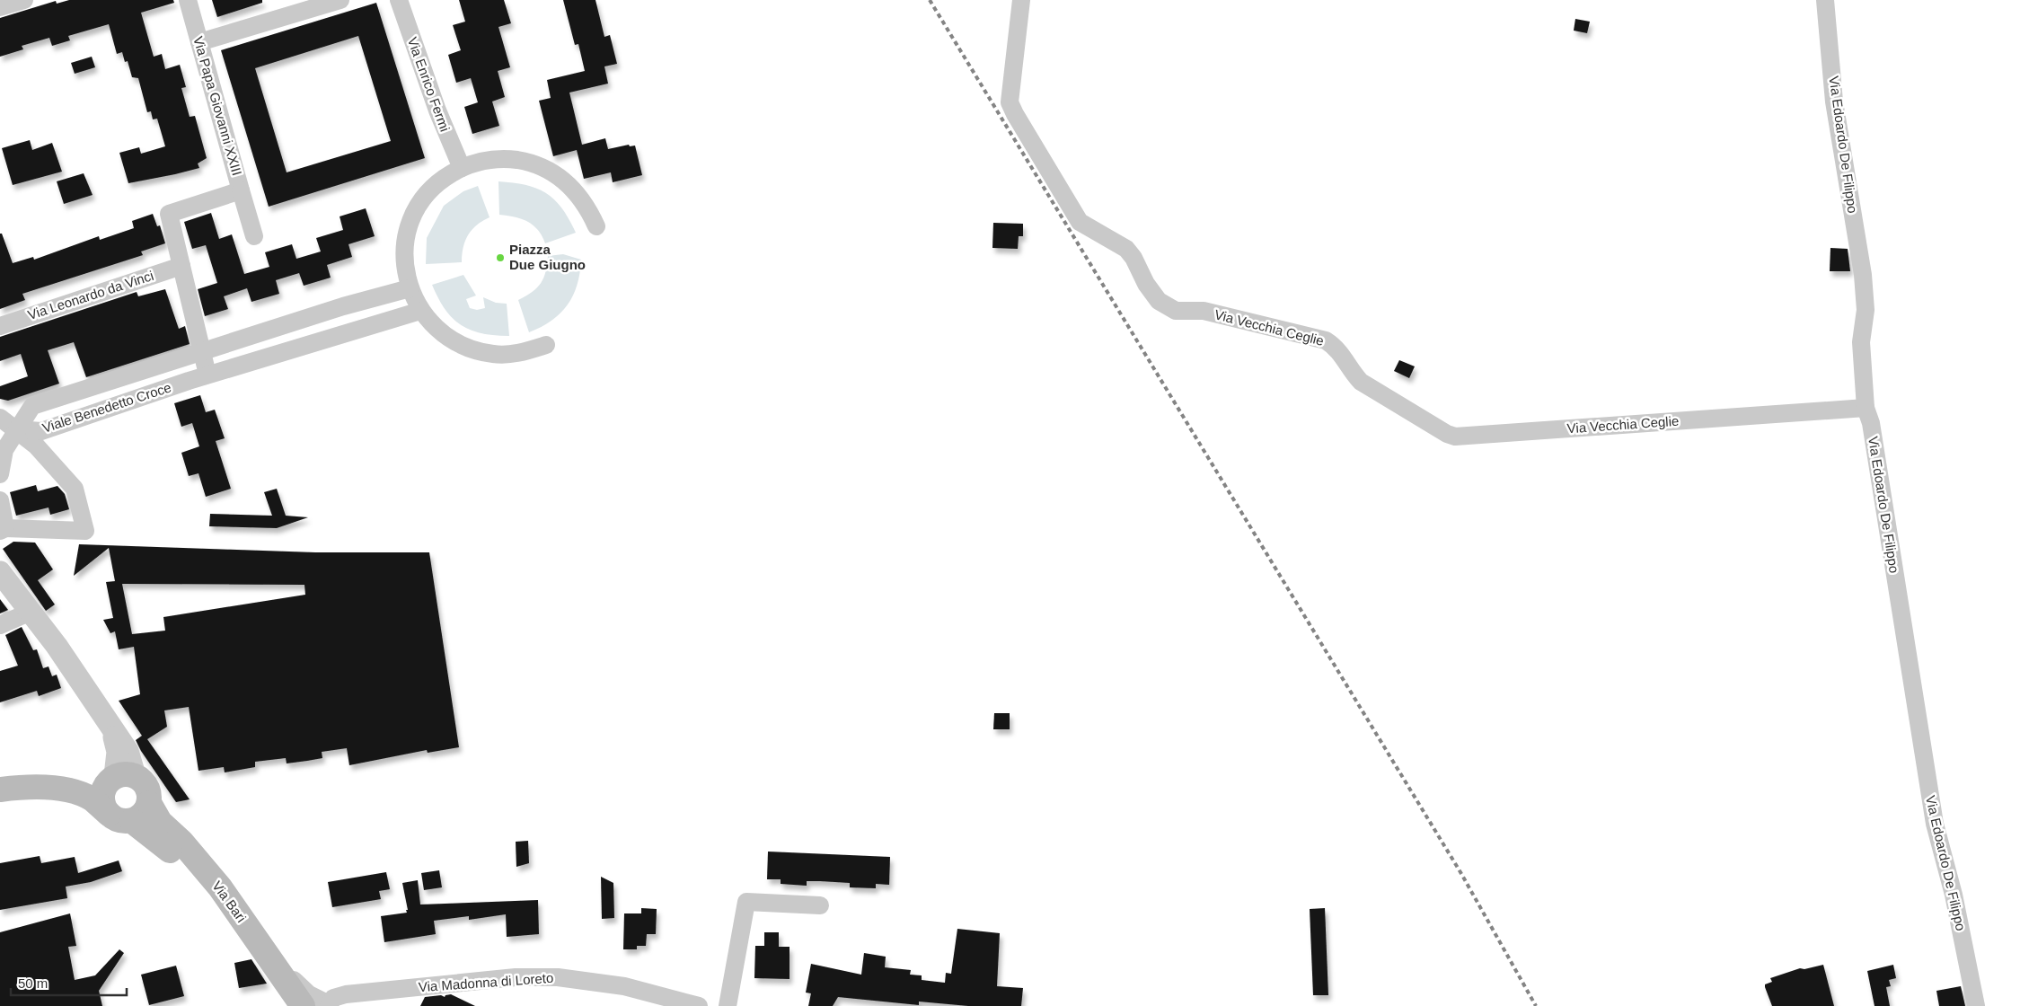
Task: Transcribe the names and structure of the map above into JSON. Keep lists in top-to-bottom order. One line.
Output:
{"streets":{"main road":["Via Bari"],"street":["Via Enrico Fermi","Via Papa Giovanni XXIII","Via Edoardo De Filippo","Via Leonardo da Vinci","Via Vecchia Ceglie","Viale Benedetto Croce","Via Madonna di Loreto"]},"crossings":[["Via Papa Giovanni XXIII","Via Leonardo da Vinci"],["Via Edoardo De Filippo","Via Vecchia Ceglie"]],"places":["Piazza Due Giugno"],"scale_bar":"50 m"}
